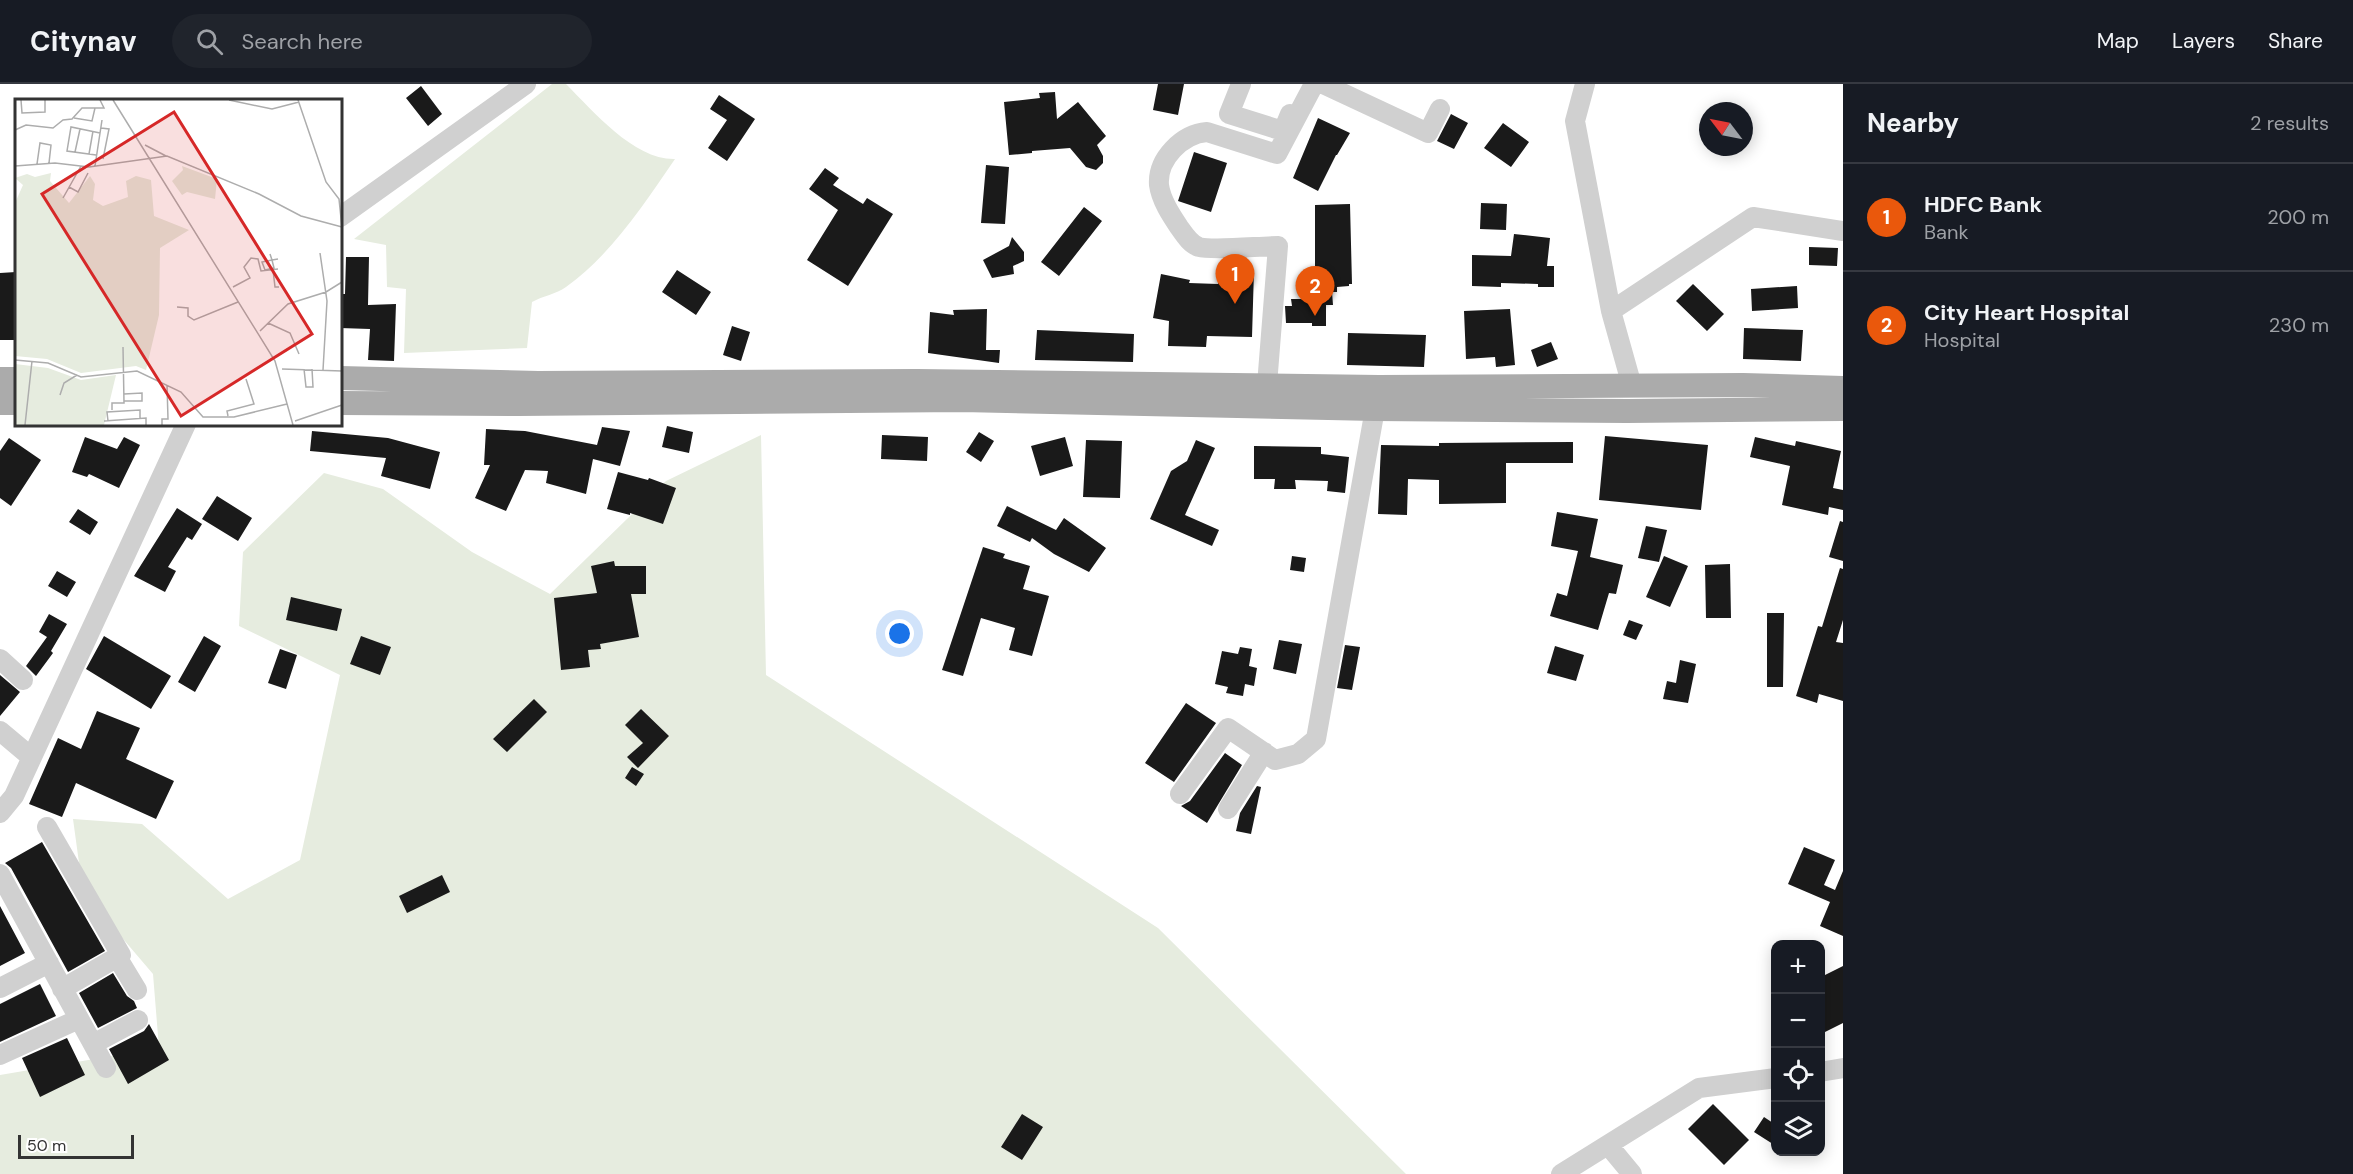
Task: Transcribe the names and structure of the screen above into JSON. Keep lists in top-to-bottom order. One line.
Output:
{"scale_bar":"50 m","north":"top left","page":{"header":"Citynav","search":"Search here","nav":["Map","Layers","Share"],"heading":["Nearby","2 results"],"list":[{"mark":"1","name":"HDFC Bank","note":"Bank","value":"200 m"},{"mark":"2","name":"City Heart Hospital","note":"Hospital","value":"230 m"}],"pins":["1","2"],"map_buttons":["+","−"],"scale":"50 m"}}
